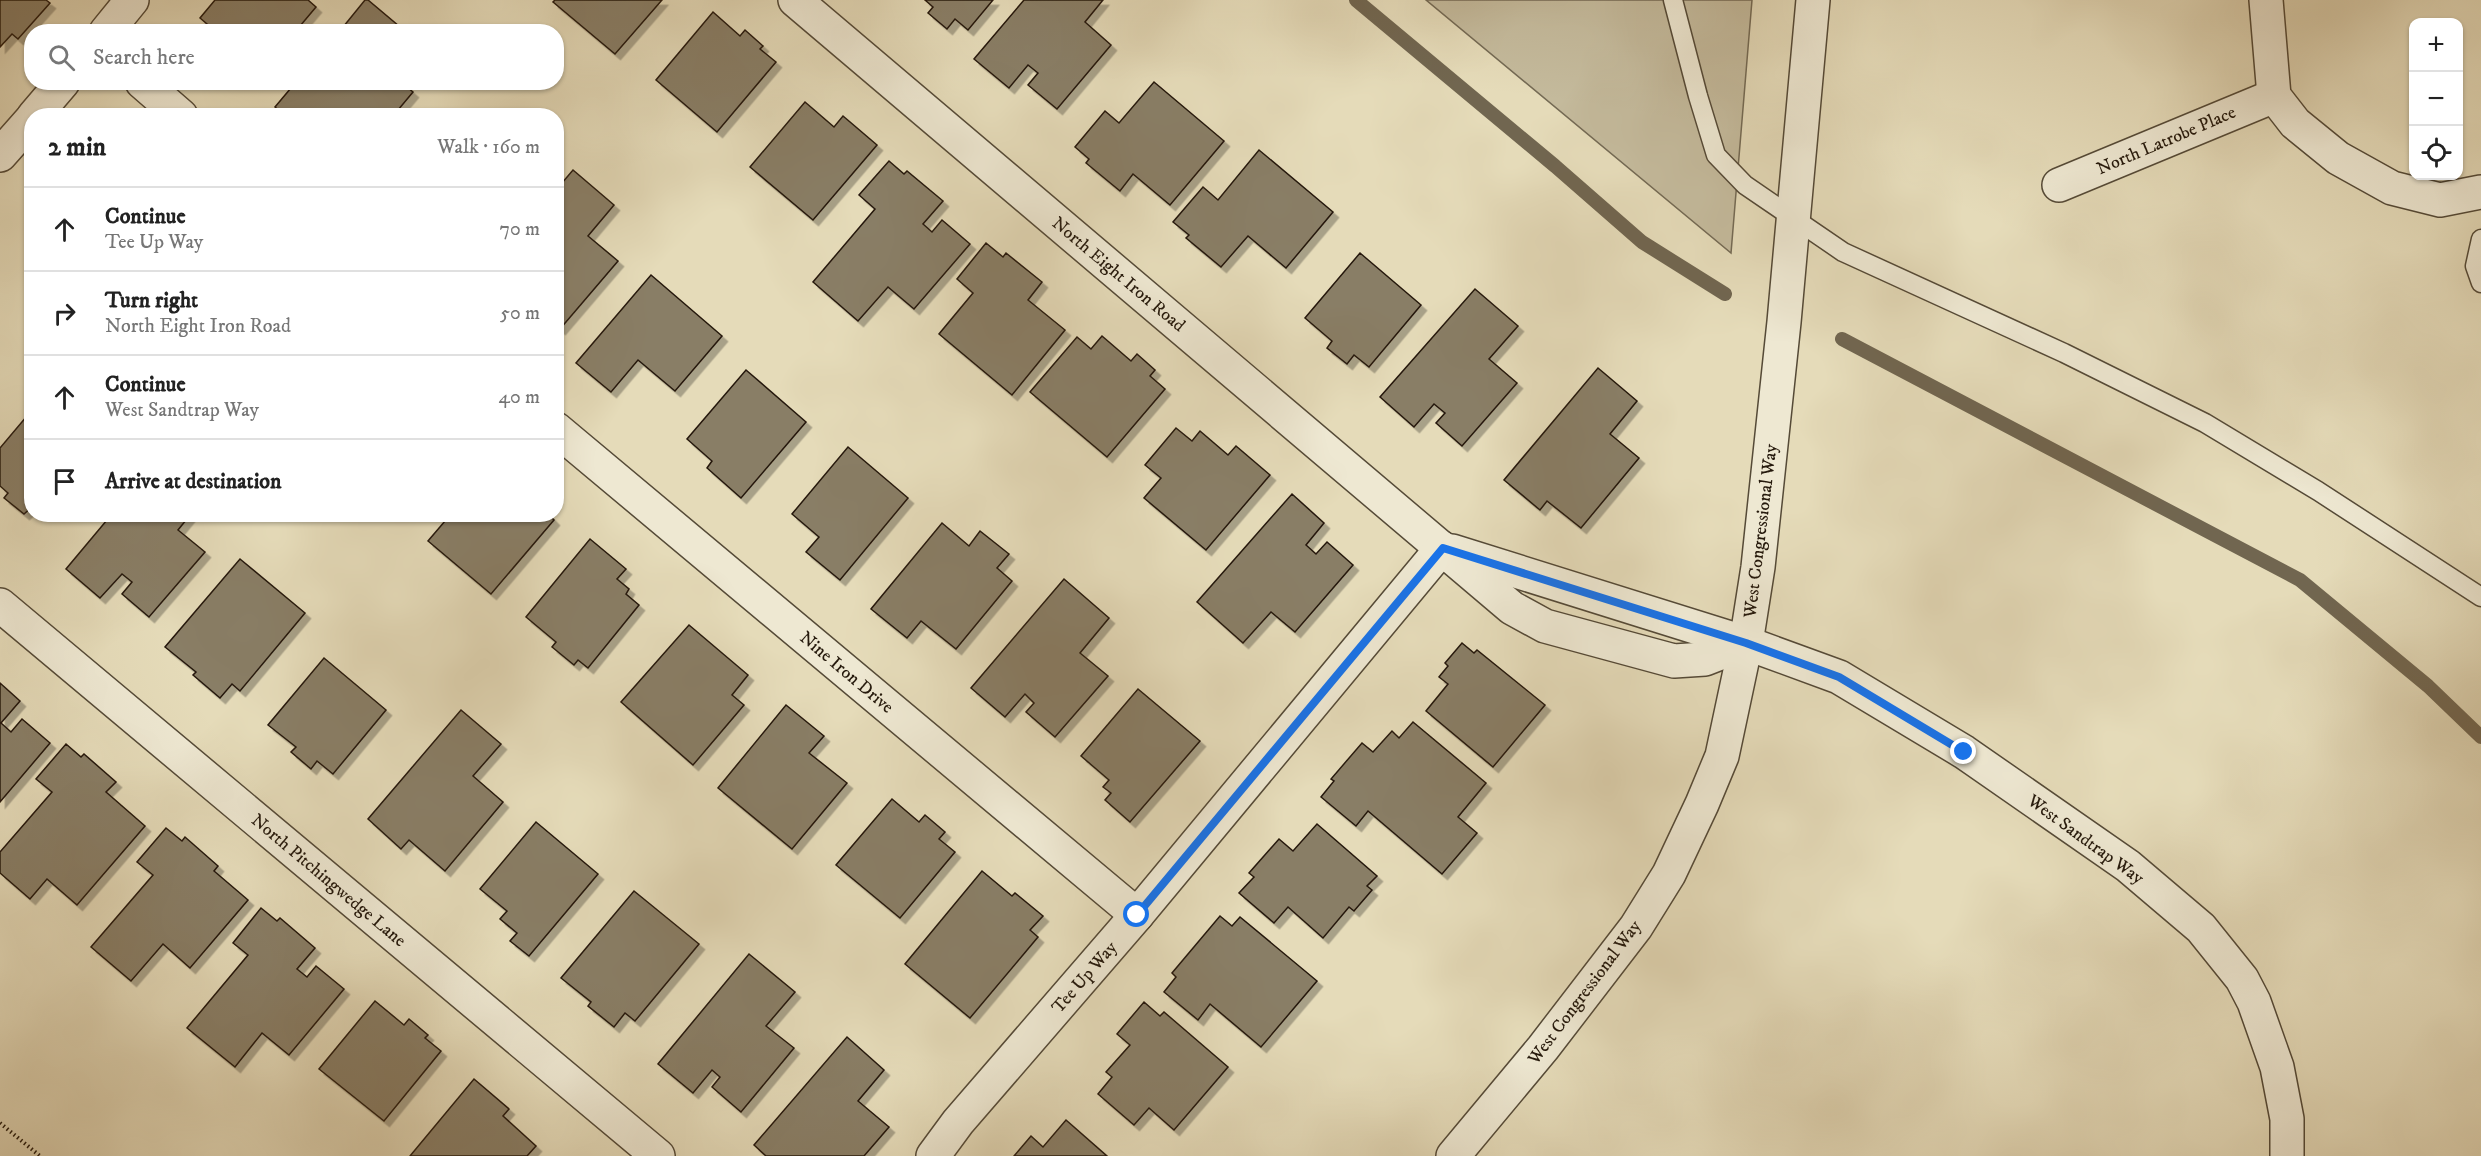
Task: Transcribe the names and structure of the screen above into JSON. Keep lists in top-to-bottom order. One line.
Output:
{"streets":{"street":["North Latrobe Place","North Eight Iron Road","West Congressional Way","Nine Iron Drive","West Sandtrap Way","North Pitchingwedge Lane","Tee Up Way"]},"crossings":[["North Eight Iron Road","West Congressional Way"],["North Eight Iron Road","West Sandtrap Way"],["North Eight Iron Road","Tee Up Way"],["West Congressional Way","West Sandtrap Way"],["Nine Iron Drive","Tee Up Way"]],"page":{"map_buttons":["+","−"],"search":"Search here","heading":["2 min","Walk · 160 m"],"list":[["Continue","Tee Up Way","70 m"],["Turn right","North Eight Iron Road","50 m"],["Continue","West Sandtrap Way","40 m"],"Arrive at destination"]}}
